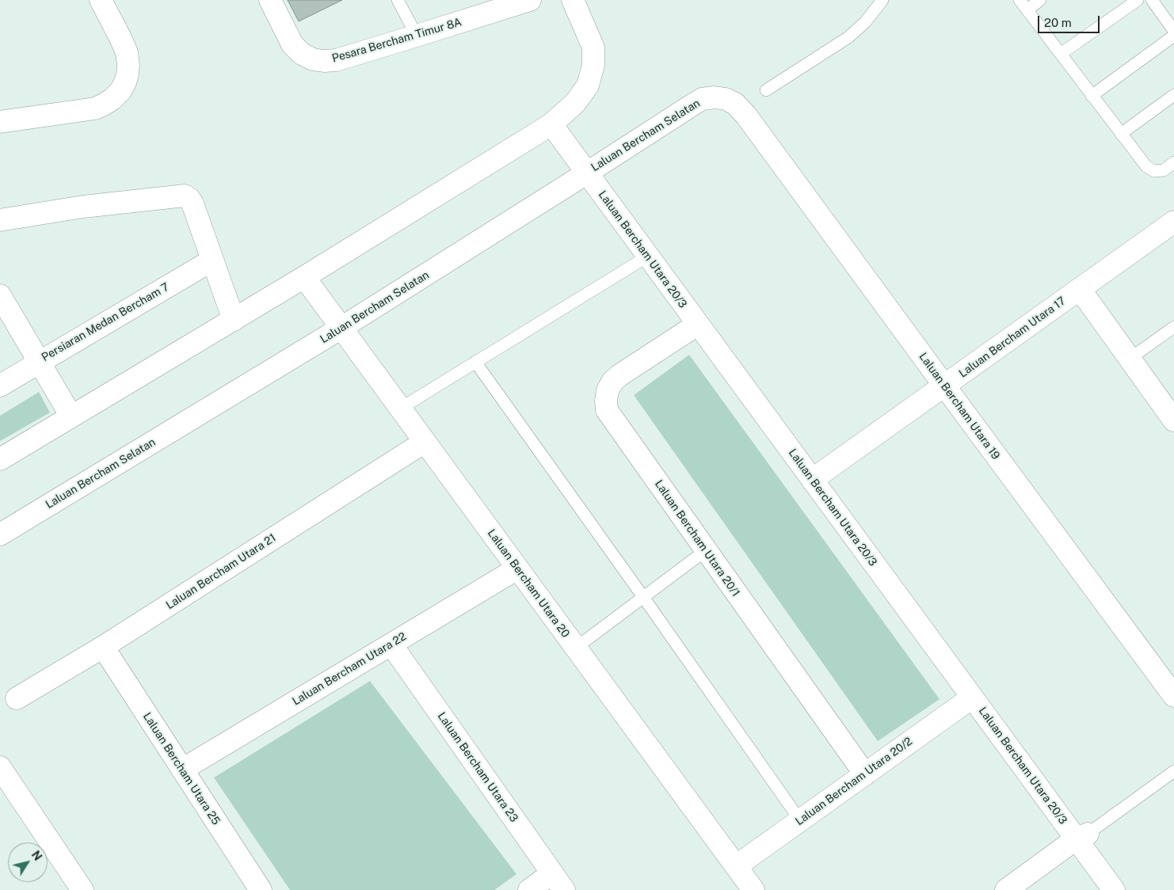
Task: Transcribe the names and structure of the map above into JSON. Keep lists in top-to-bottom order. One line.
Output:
{"streets":{"street":["Pesara Bercham Timur 8A","Laluan Bercham Selatan","Laluan Bercham Utara 20/3","Persiaran Medan Bercham 7","Laluan Bercham Utara 17","Laluan Bercham Utara 19","Laluan Bercham Utara 20/1","Laluan Bercham Utara 21","Laluan Bercham Utara 20","Laluan Bercham Utara 22","Laluan Bercham Utara 23","Laluan Bercham Utara 25","Laluan Bercham Utara 20/2"]},"crossings":[["Laluan Bercham Selatan","Laluan Bercham Utara 20/3"],["Laluan Bercham Selatan","Laluan Bercham Utara 19"],["Laluan Bercham Selatan","Laluan Bercham Utara 20"],["Laluan Bercham Utara 20/3","Laluan Bercham Utara 17"],["Laluan Bercham Utara 20/3","Laluan Bercham Utara 20/1"],["Laluan Bercham Utara 20/3","Laluan Bercham Utara 20/2"],["Laluan Bercham Utara 17","Laluan Bercham Utara 19"],["Laluan Bercham Utara 20/1","Laluan Bercham Utara 20/2"],["Laluan Bercham Utara 21","Laluan Bercham Utara 20"],["Laluan Bercham Utara 21","Laluan Bercham Utara 25"],["Laluan Bercham Utara 20","Laluan Bercham Utara 22"],["Laluan Bercham Utara 20","Laluan Bercham Utara 20/2"],["Laluan Bercham Utara 22","Laluan Bercham Utara 23"],["Laluan Bercham Utara 22","Laluan Bercham Utara 25"]],"scale_bar":"20 m","north":"top right"}
